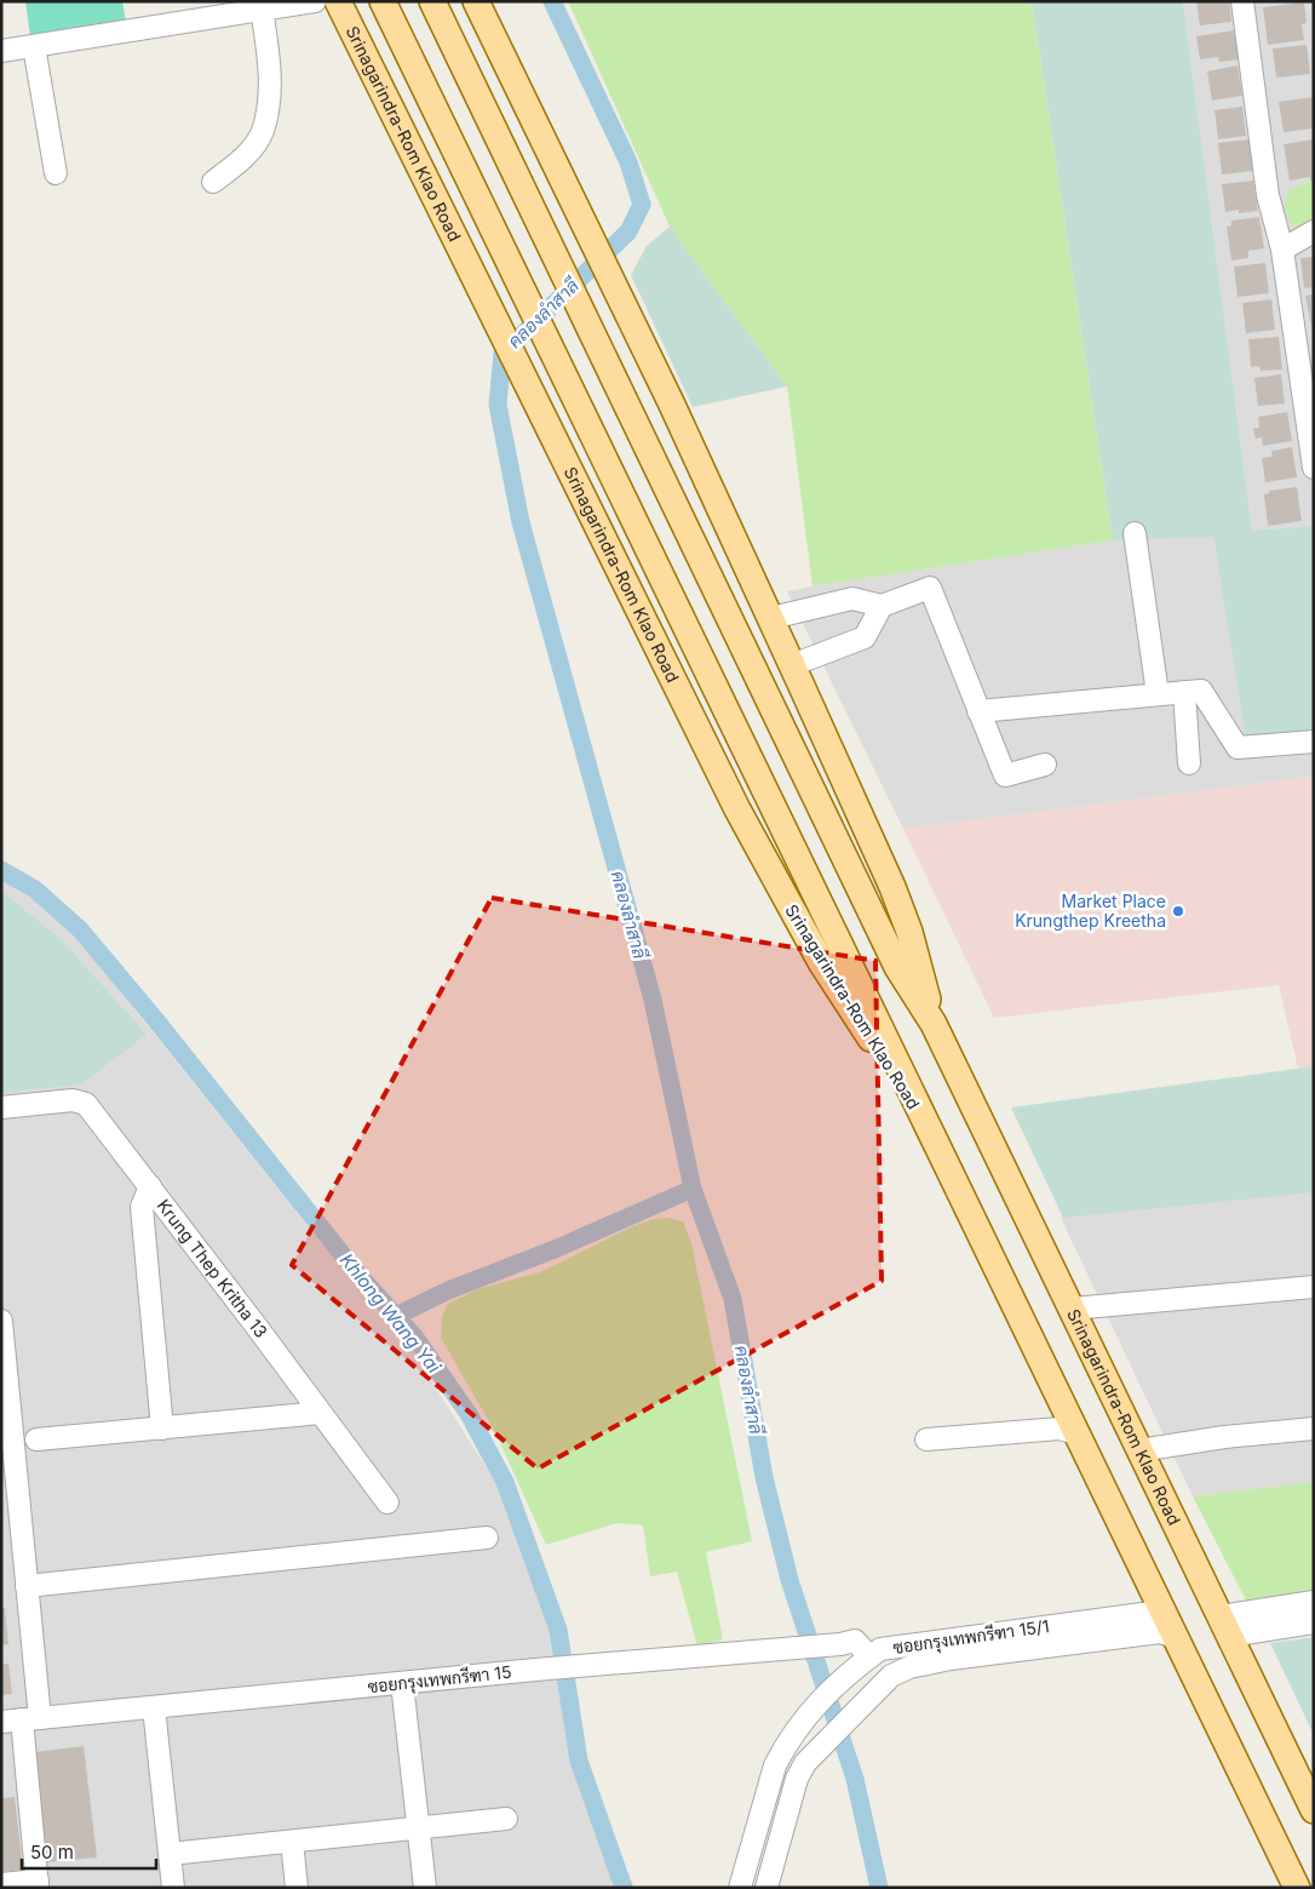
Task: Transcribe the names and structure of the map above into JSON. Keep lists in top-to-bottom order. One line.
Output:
{"streets":{"main road":["Srinagarindra-Rom Klao Road"],"street":["Krung Thep Kritha 13","ซอยกรุงเทพกรีฑา 15/1","ซอยกรุงเทพกรีฑา 15"]},"crossings":[["Srinagarindra-Rom Klao Road","ซอยกรุงเทพกรีฑา 15/1"],["ซอยกรุงเทพกรีฑา 15/1","ซอยกรุงเทพกรีฑา 15"]],"water":["คลองลำสาลี","Khlong Wang Yai"],"places":["Market Place Krungthep Kreetha"],"scale_bar":"50 m"}
